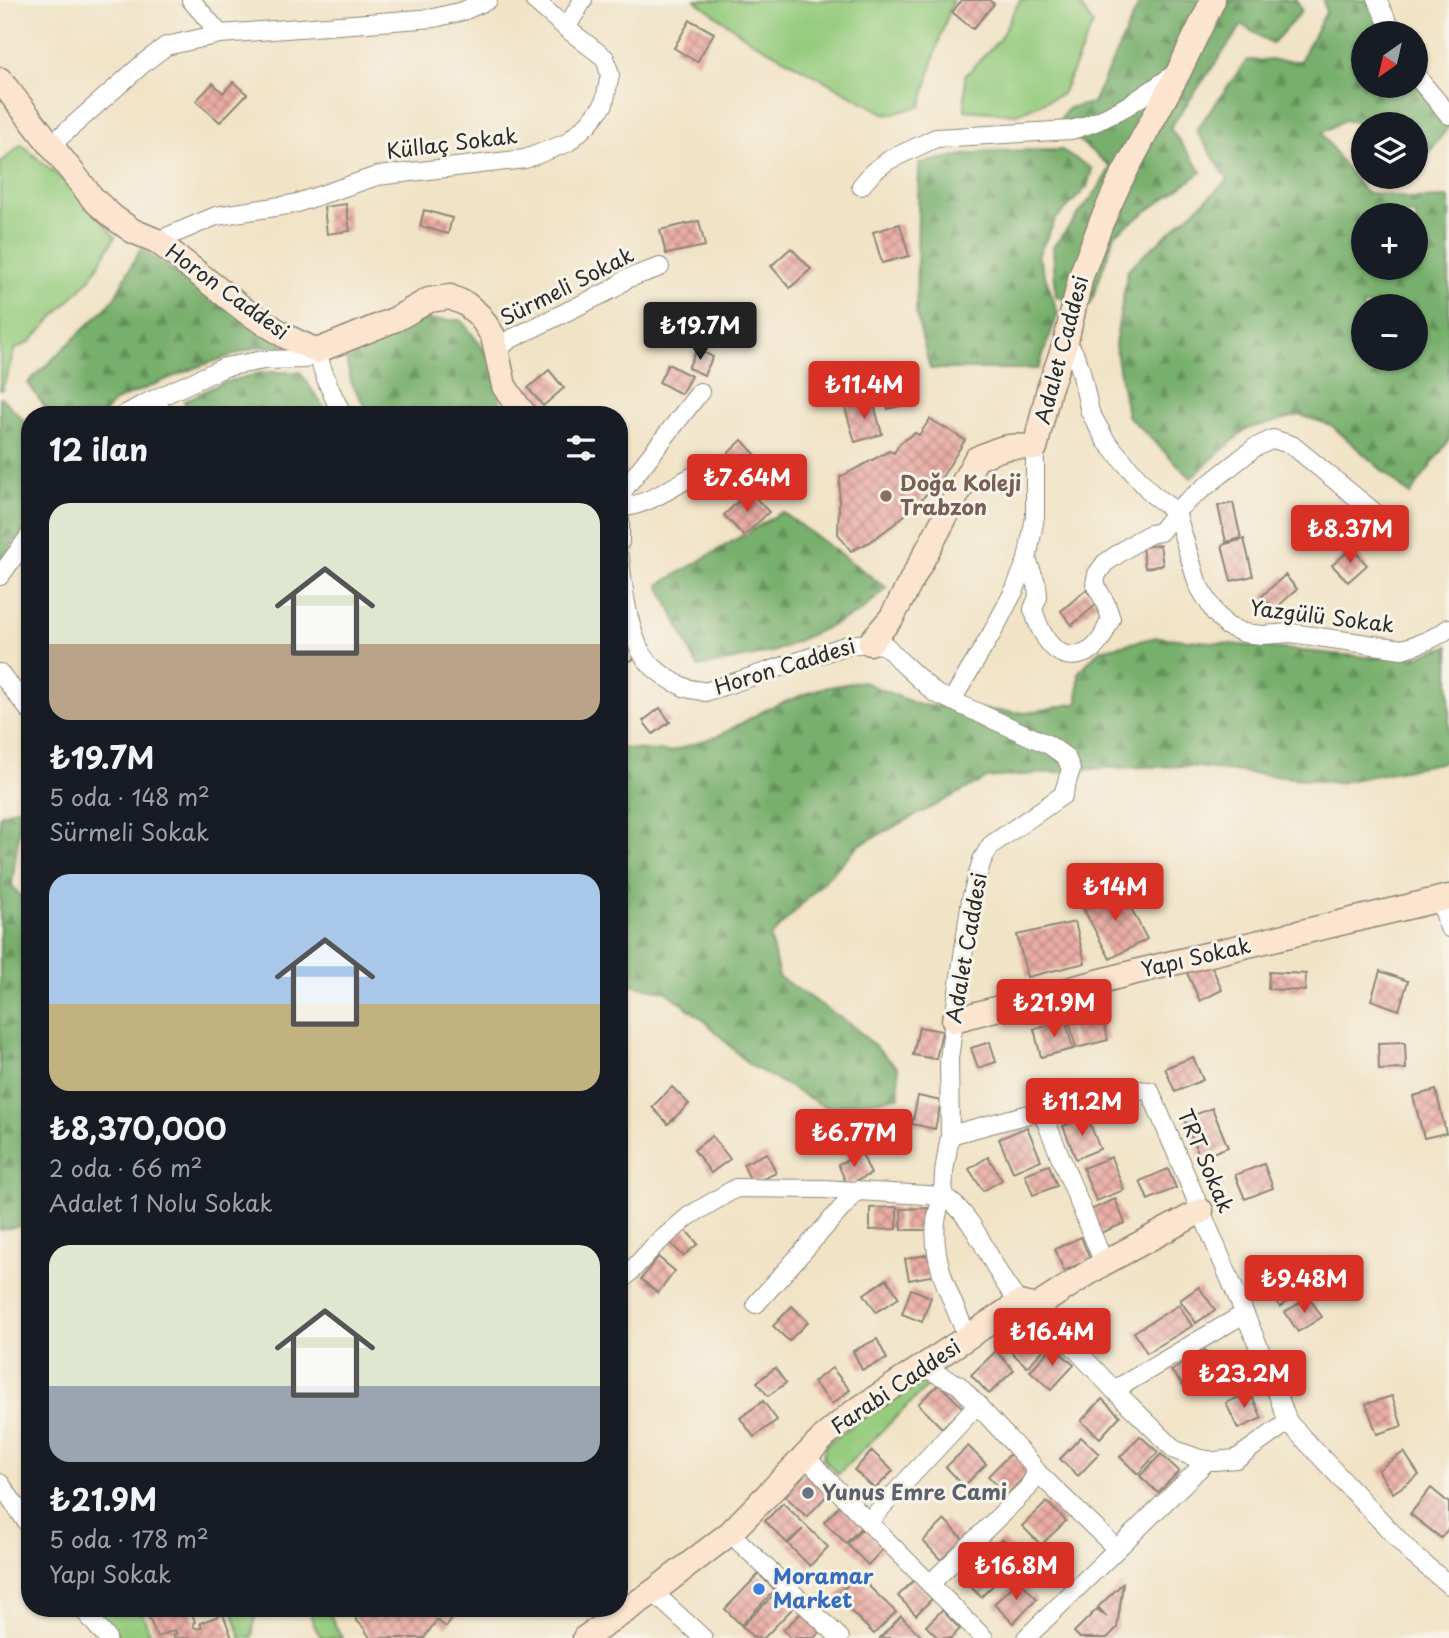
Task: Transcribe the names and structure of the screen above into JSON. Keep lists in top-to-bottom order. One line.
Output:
{"streets":{"street":["Küllaç Sokak","Sürmeli Sokak","Horon Caddesi","Adalet Caddesi","Yazgülü Sokak","Yapı Sokak","TRT Sokak","Farabi Caddesi"]},"crossings":[["Küllaç Sokak","Horon Caddesi"],["Horon Caddesi","Adalet Caddesi"],["Adalet Caddesi","Yapı Sokak"],["Adalet Caddesi","TRT Sokak"],["Adalet Caddesi","Farabi Caddesi"],["TRT Sokak","Farabi Caddesi"]],"places":["Doğa Koleji Trabzon","Yunus Emre Cami","Moramar Market"],"north":"bottom left","page":{"map_buttons":["+","−"],"price":["₺19.7M","₺11.4M","₺7.64M","₺8.37M","₺14M","₺21.9M","₺11.2M","₺6.77M","₺9.48M","₺16.4M","₺23.2M","₺16.8M"],"heading":"12 ilan","list":[{"name":"₺19.7M","note":"5 oda · 148 m² · Sürmeli Sokak"},{"name":"₺8,370,000","note":"2 oda · 66 m² · Adalet 1 Nolu Sokak"},{"name":"₺21.9M","note":"5 oda · 178 m² · Yapı Sokak"}]}}
